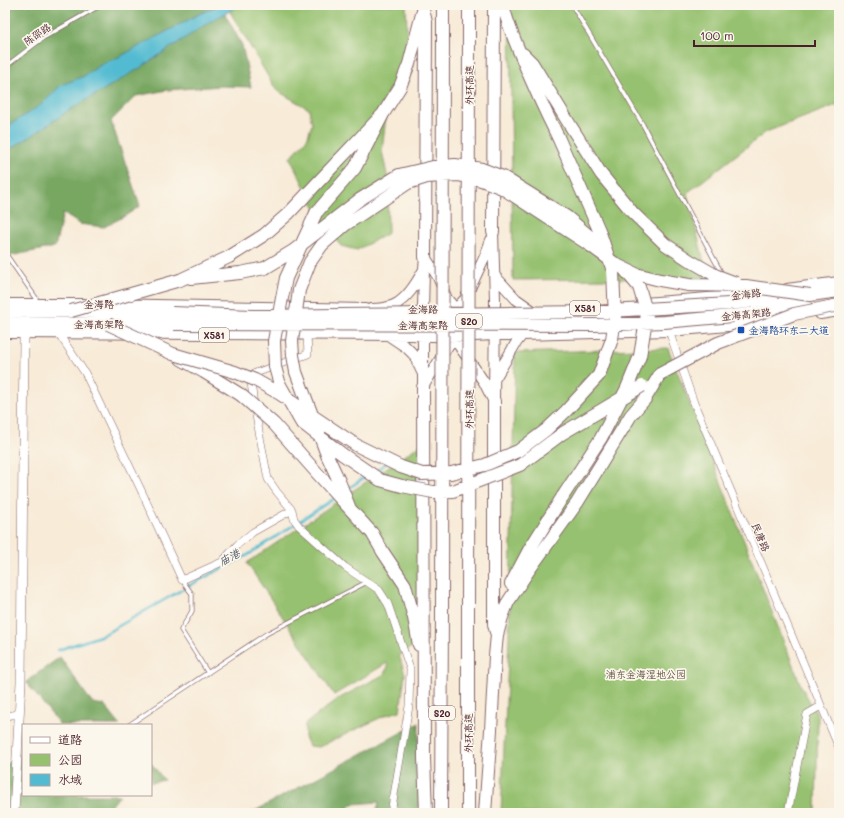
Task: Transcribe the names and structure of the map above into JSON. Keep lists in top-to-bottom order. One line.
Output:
{"streets":{"highway":["外环高速","金海高架路","S20"],"main road":["金海路","X581"],"street":["民唐路"],"lane":["陈邵路"]},"crossings":[["X581","民唐路"]],"water":["庙港"],"parks":["浦东金海湿地公园"],"places":{"transit":["金海路环东二大道"]},"legend":["道路","公园","水域"],"scale_bar":"100 m"}
